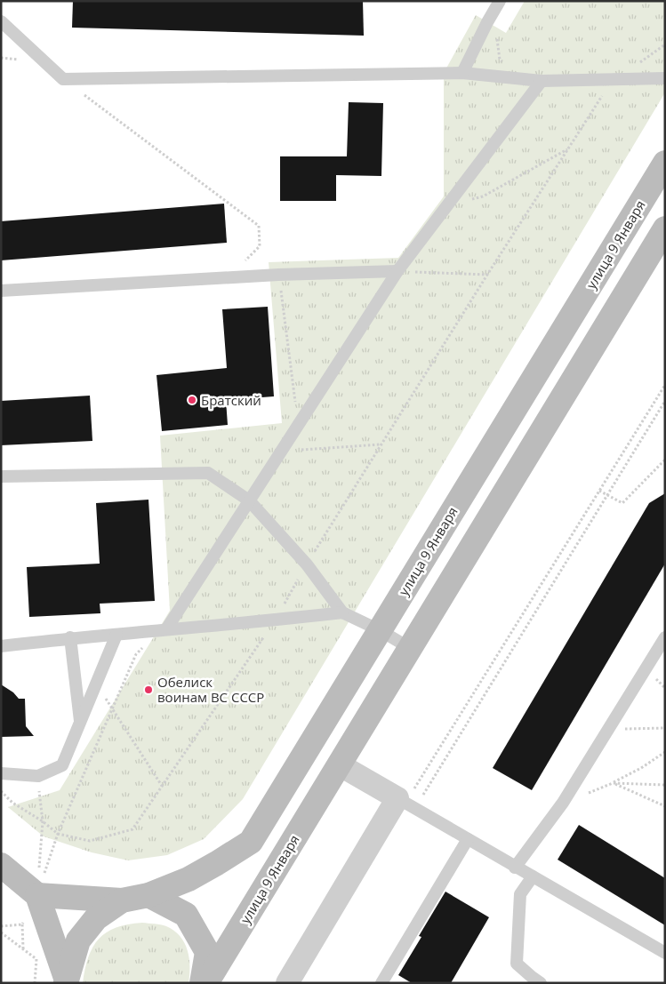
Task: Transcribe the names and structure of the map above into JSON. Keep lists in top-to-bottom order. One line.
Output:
{"streets":{"main road":["улица 9 Января"]},"places":["Братский","Обелиск воинам ВС СССР"]}
